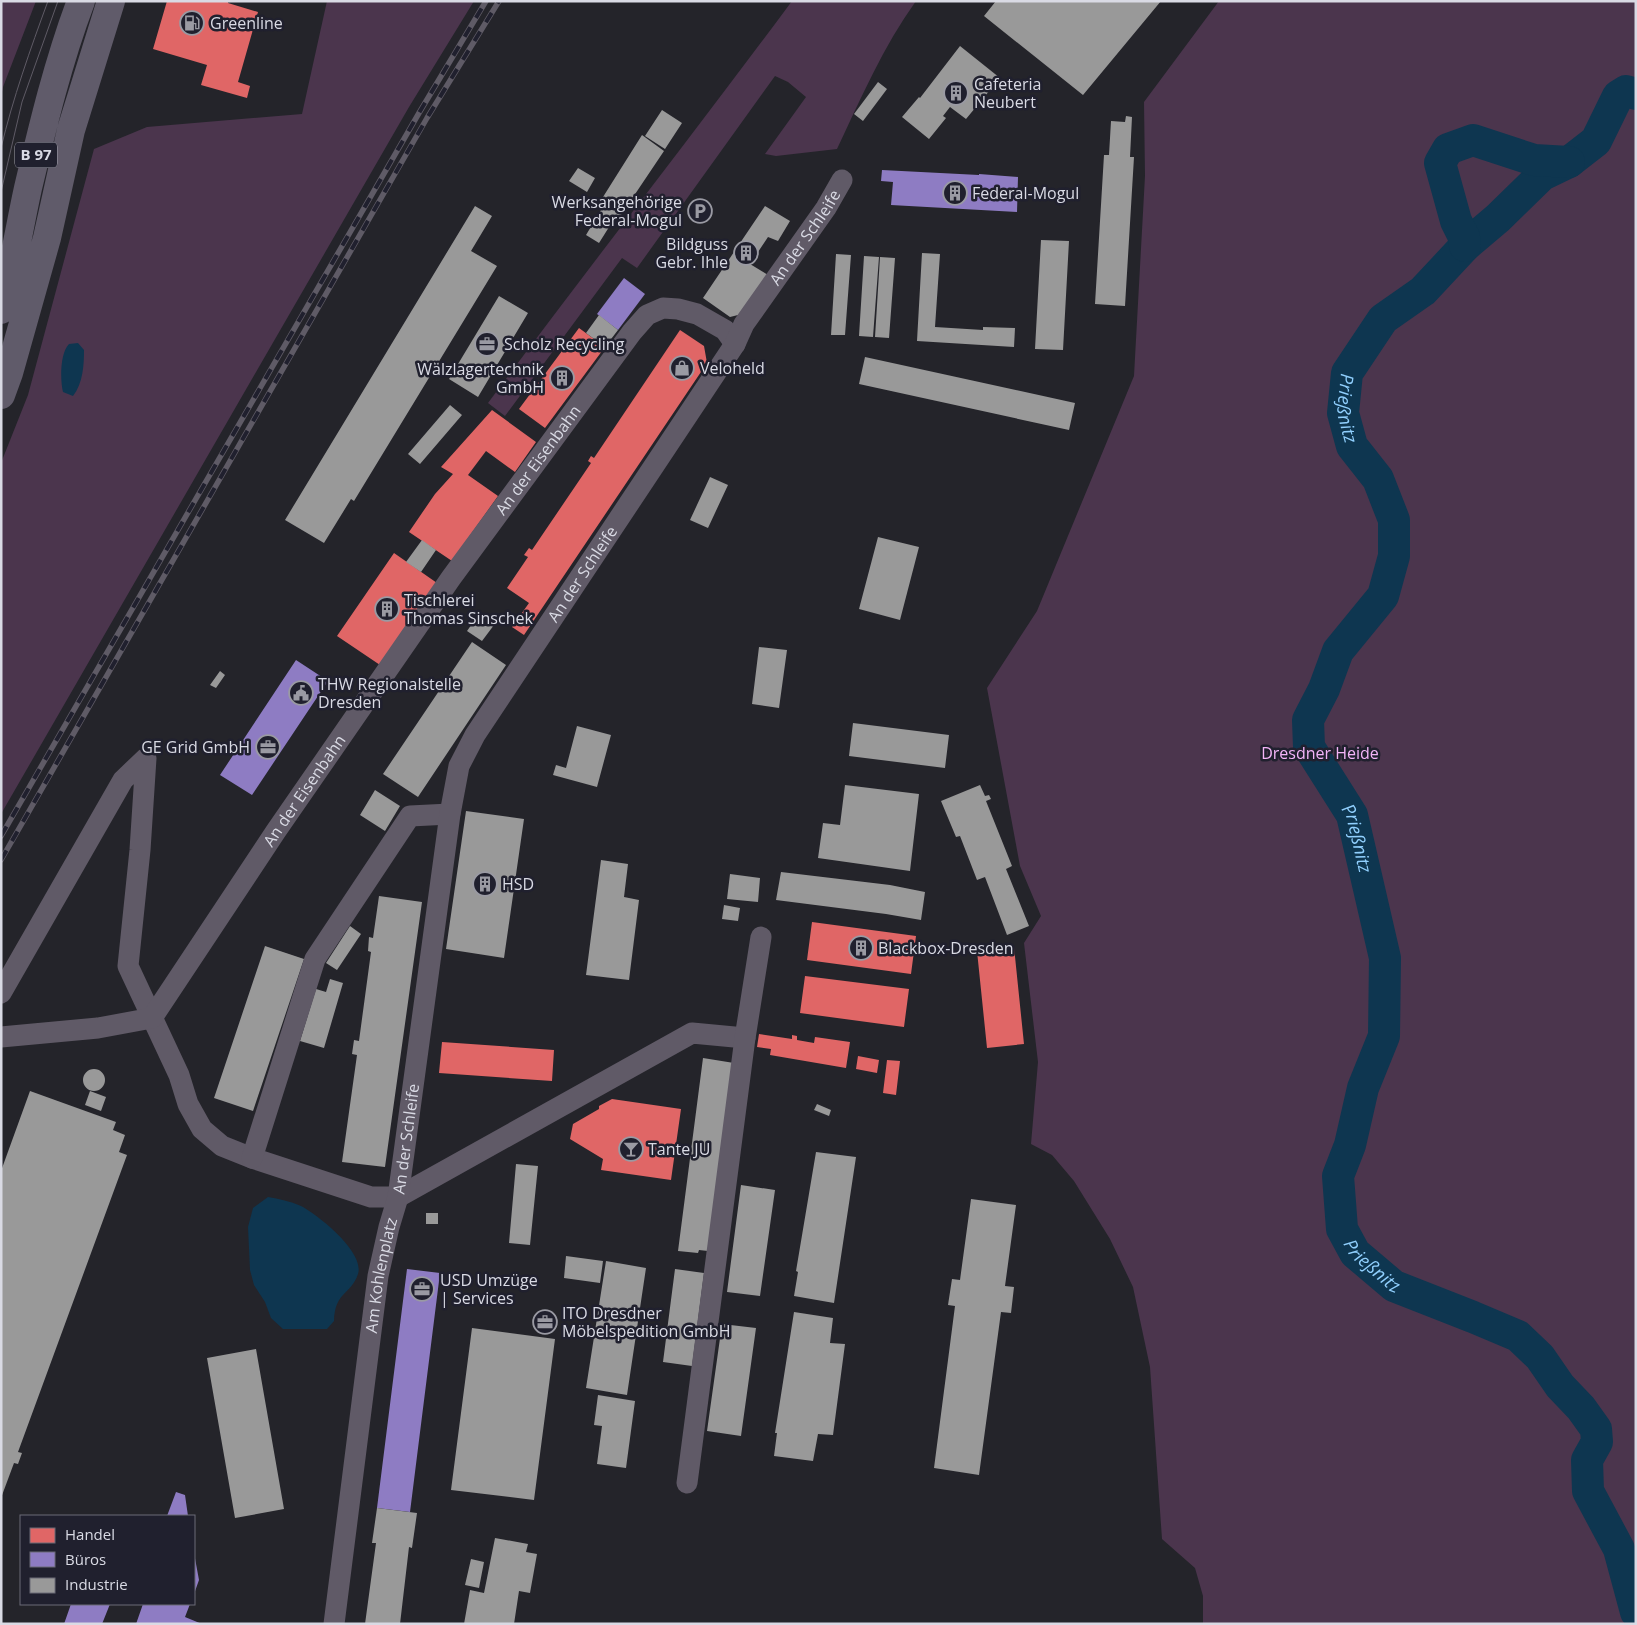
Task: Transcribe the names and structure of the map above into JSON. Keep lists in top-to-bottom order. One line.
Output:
{"streets":{"main road":["B 97"],"street":["An der Schleife","An der Eisenbahn","Am Kohlenplatz"]},"crossings":[["An der Schleife","An der Eisenbahn"],["An der Schleife","Am Kohlenplatz"],["An der Eisenbahn","Am Kohlenplatz"]],"water":["Prießnitz"],"parks":["Dresdner Heide"],"places":{"fuel station":["Greenline"],"building":["Cafeteria Neubert","Federal-Mogul","Bildguss Gebr. Ihle","Wälzlagertechnik GmbH","Tischlerei Thomas Sinschek","HSD","Blackbox-Dresden"],"parking":["Werksangehörige Federal-Mogul"],"office":["Scholz Recycling","GE Grid GmbH","USD Umzüge | Services","ITO Dresdner Möbelspedition GmbH"],"shop":["Veloheld"],"public building":["THW Regionalstelle Dresden"],"bar":["Tante JU"]},"legend":["Handel","Büros","Industrie"]}
